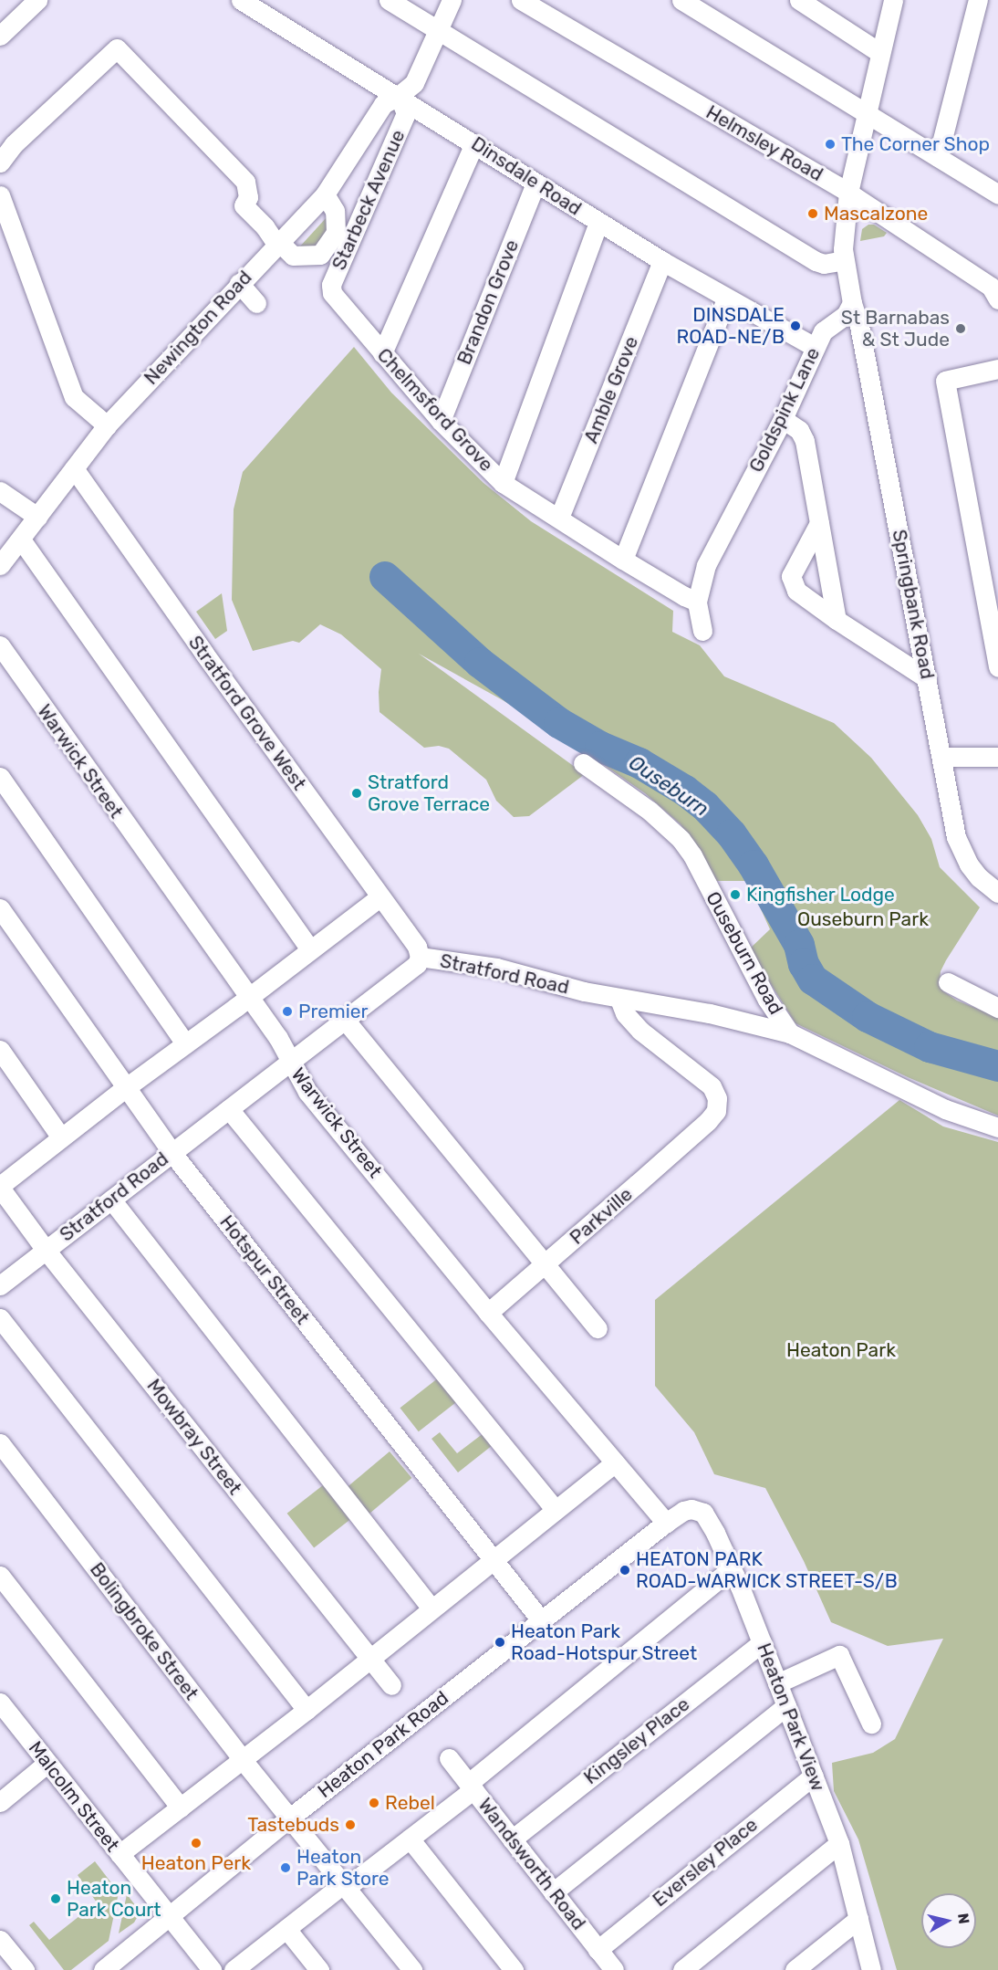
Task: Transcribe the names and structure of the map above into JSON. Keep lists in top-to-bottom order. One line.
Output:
{"streets":{"street":["Helmsley Road","Dinsdale Road","Starbeck Avenue","Brandon Grove","Newington Road","Amble Grove","Chelmsford Grove","Goldspink Lane","Springbank Road","Stratford Grove West","Warwick Street","Ouseburn Road","Stratford Road","Parkville","Hotspur Street","Mowbray Street","Bolingbroke Street","Heaton Park View","Kingsley Place","Heaton Park Road","Malcolm Street","Eversley Place","Wandsworth Road"]},"crossings":[["Dinsdale Road","Starbeck Avenue"],["Dinsdale Road","Brandon Grove"],["Dinsdale Road","Newington Road"],["Dinsdale Road","Amble Grove"],["Dinsdale Road","Goldspink Lane"],["Starbeck Avenue","Newington Road"],["Starbeck Avenue","Chelmsford Grove"],["Brandon Grove","Chelmsford Grove"],["Newington Road","Stratford Grove West"],["Amble Grove","Chelmsford Grove"],["Chelmsford Grove","Goldspink Lane"],["Goldspink Lane","Springbank Road"],["Stratford Grove West","Stratford Road"],["Warwick Street","Stratford Road"],["Warwick Street","Parkville"],["Warwick Street","Heaton Park View"],["Warwick Street","Heaton Park Road"],["Ouseburn Road","Stratford Road"],["Stratford Road","Parkville"],["Stratford Road","Hotspur Street"],["Stratford Road","Mowbray Street"],["Hotspur Street","Heaton Park Road"],["Bolingbroke Street","Heaton Park Road"],["Heaton Park View","Kingsley Place"],["Heaton Park View","Heaton Park Road"],["Heaton Park View","Eversley Place"],["Kingsley Place","Wandsworth Road"],["Heaton Park Road","Malcolm Street"],["Eversley Place","Wandsworth Road"]],"water":["Ouseburn"],"parks":["Ouseburn Park","Heaton Park"],"places":["The Corner Shop","Mascalzone","DINSDALE ROAD-NE/B","St Barnabas & St Jude","Stratford Grove Terrace","Kingfisher Lodge","Premier","HEATON PARK ROAD-WARWICK STREET-S/B","Heaton Park Road-Hotspur Street","Rebel","Tastebuds","Heaton Perk","Heaton Park Store","Heaton Park Court"],"north":"right"}
